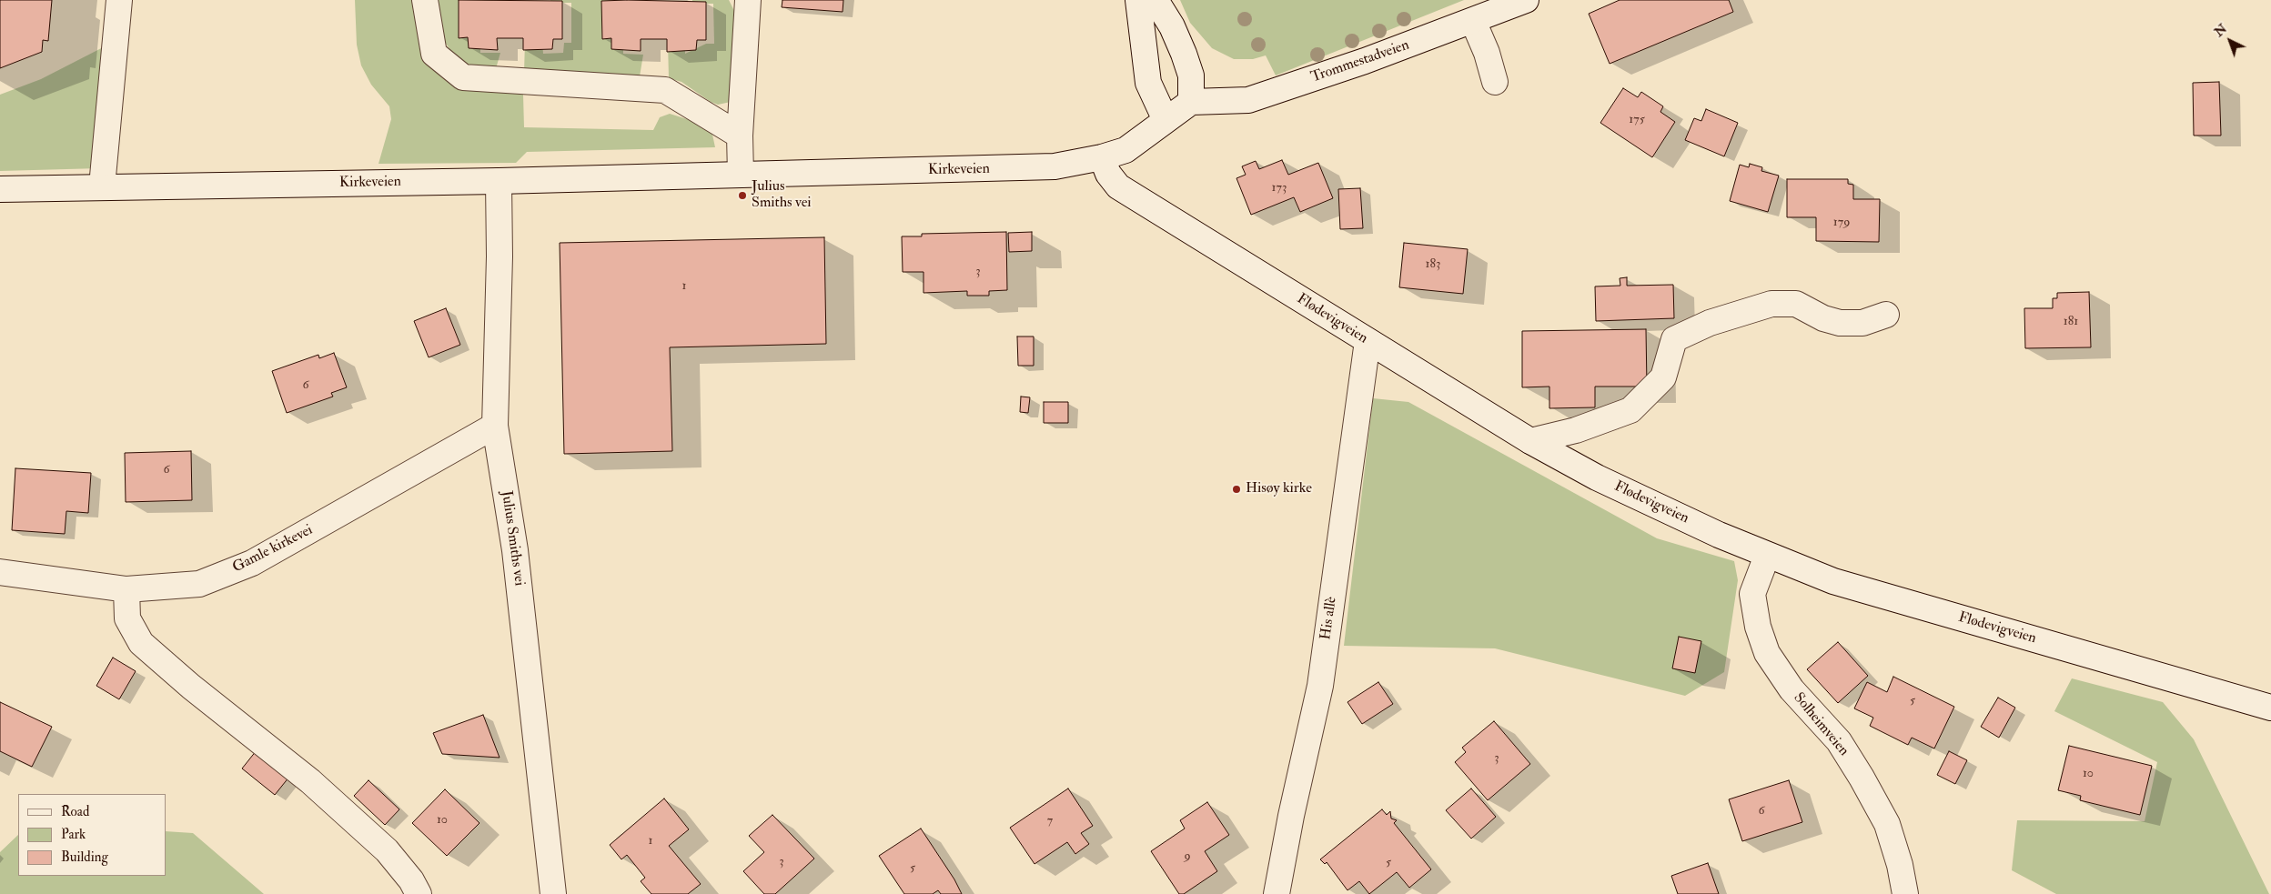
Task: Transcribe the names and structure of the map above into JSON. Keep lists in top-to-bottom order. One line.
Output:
{"streets":{"street":["Trommestadveien","Kirkeveien","Flødevigveien","Julius Smiths vei","Gamle kirkevei","His allè","Solheimveien"]},"crossings":[["Trommestadveien","Kirkeveien"],["Kirkeveien","Flødevigveien"],["Kirkeveien","Julius Smiths vei"],["Flødevigveien","His allè"],["Flødevigveien","Solheimveien"],["Julius Smiths vei","Gamle kirkevei"]],"places":["Julius Smiths vei","Hisøy kirke"],"house_numbers":["175","173","179","183","3","1","181","6","6","5","3","10","6","10","7","1","9","3","5","5"],"legend":["Road","Park","Building"],"north":"top left"}
